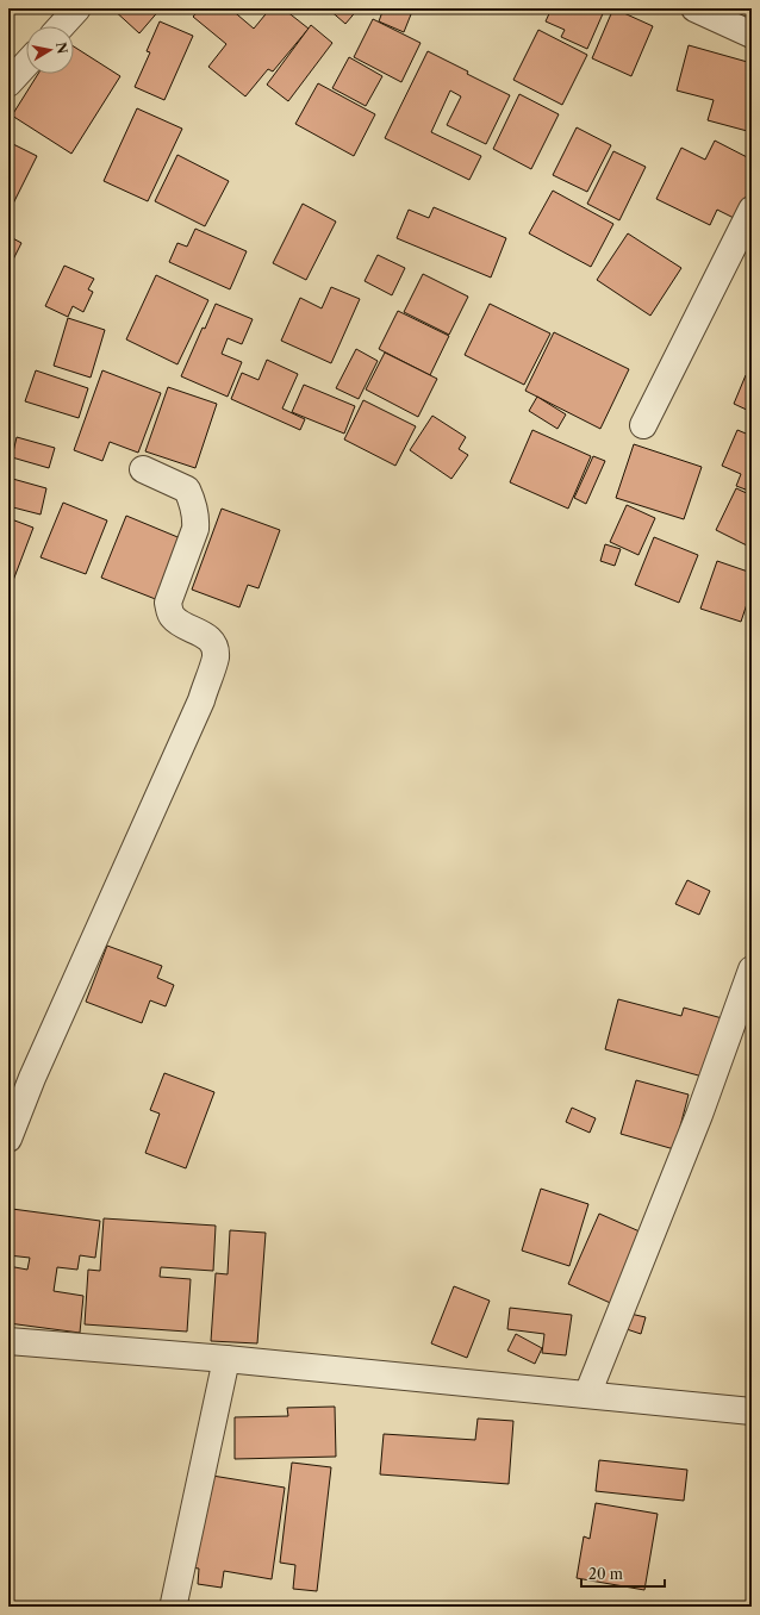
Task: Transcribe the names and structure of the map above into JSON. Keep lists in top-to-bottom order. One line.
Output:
{"scale_bar":"20 m","north":"right"}
